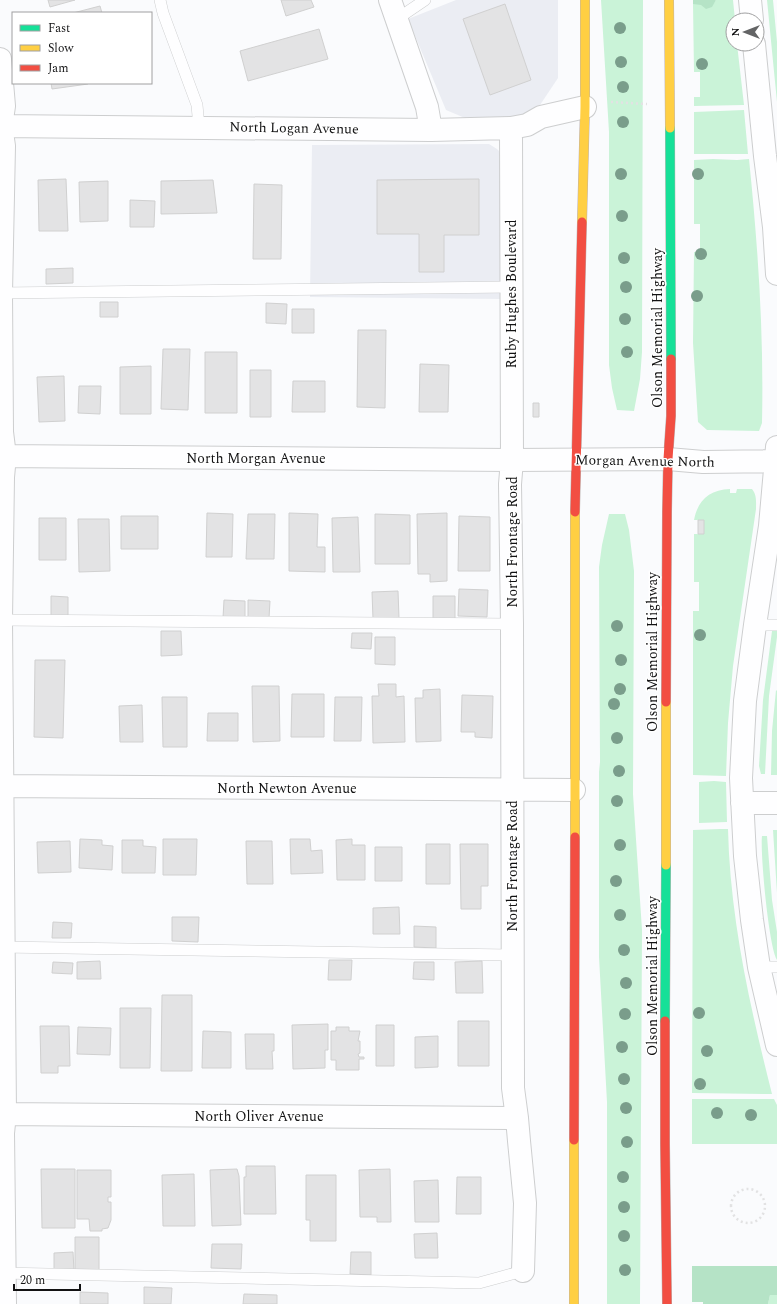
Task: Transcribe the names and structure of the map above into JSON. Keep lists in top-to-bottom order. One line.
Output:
{"streets":{"main road":["Olson Memorial Highway"],"street":["North Logan Avenue","Ruby Hughes Boulevard","North Morgan Avenue","Morgan Avenue North","North Frontage Road","North Newton Avenue","North Oliver Avenue"]},"crossings":[["North Logan Avenue","Ruby Hughes Boulevard"],["Ruby Hughes Boulevard","North Morgan Avenue"],["Ruby Hughes Boulevard","Morgan Avenue North"],["Ruby Hughes Boulevard","North Frontage Road"],["Olson Memorial Highway","Morgan Avenue North"],["North Morgan Avenue","Morgan Avenue North"],["North Morgan Avenue","North Frontage Road"],["Morgan Avenue North","North Frontage Road"],["North Frontage Road","North Newton Avenue"],["North Frontage Road","North Oliver Avenue"]],"legend":["Fast","Slow","Jam"],"scale_bar":"20 m","north":"left"}
